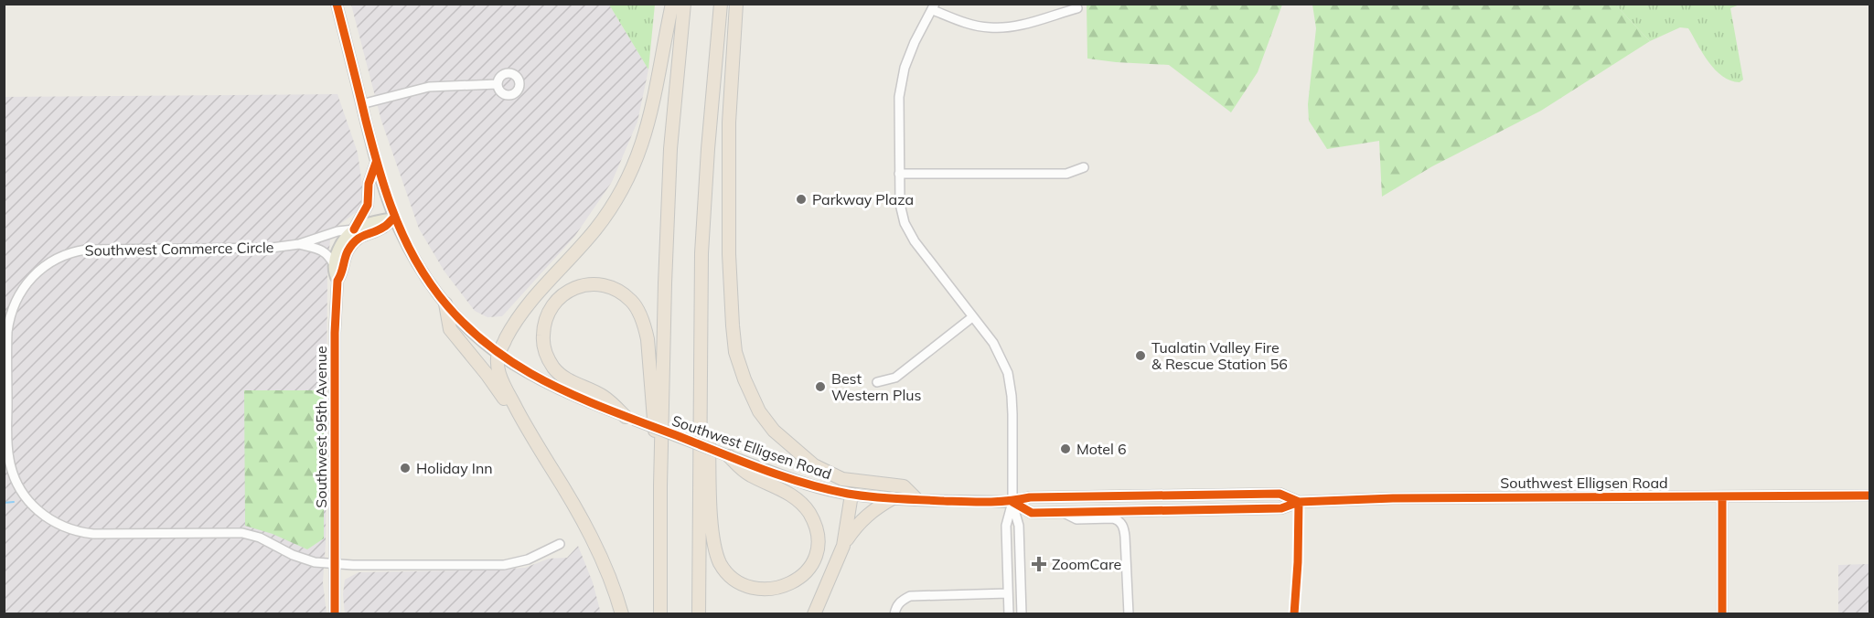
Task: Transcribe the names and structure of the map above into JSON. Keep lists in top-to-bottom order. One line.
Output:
{"streets":{"main road":["Southwest Commerce Circle","Southwest 95th Avenue","Southwest Elligsen Road"]},"crossings":[["Southwest Commerce Circle","Southwest 95th Avenue"],["Southwest Commerce Circle","Southwest Elligsen Road"]],"places":{"other":["Parkway Plaza","Tualatin Valley Fire & Rescue Station 56","Best Western Plus","Motel 6","Holiday Inn"],"health":["ZoomCare"]}}
